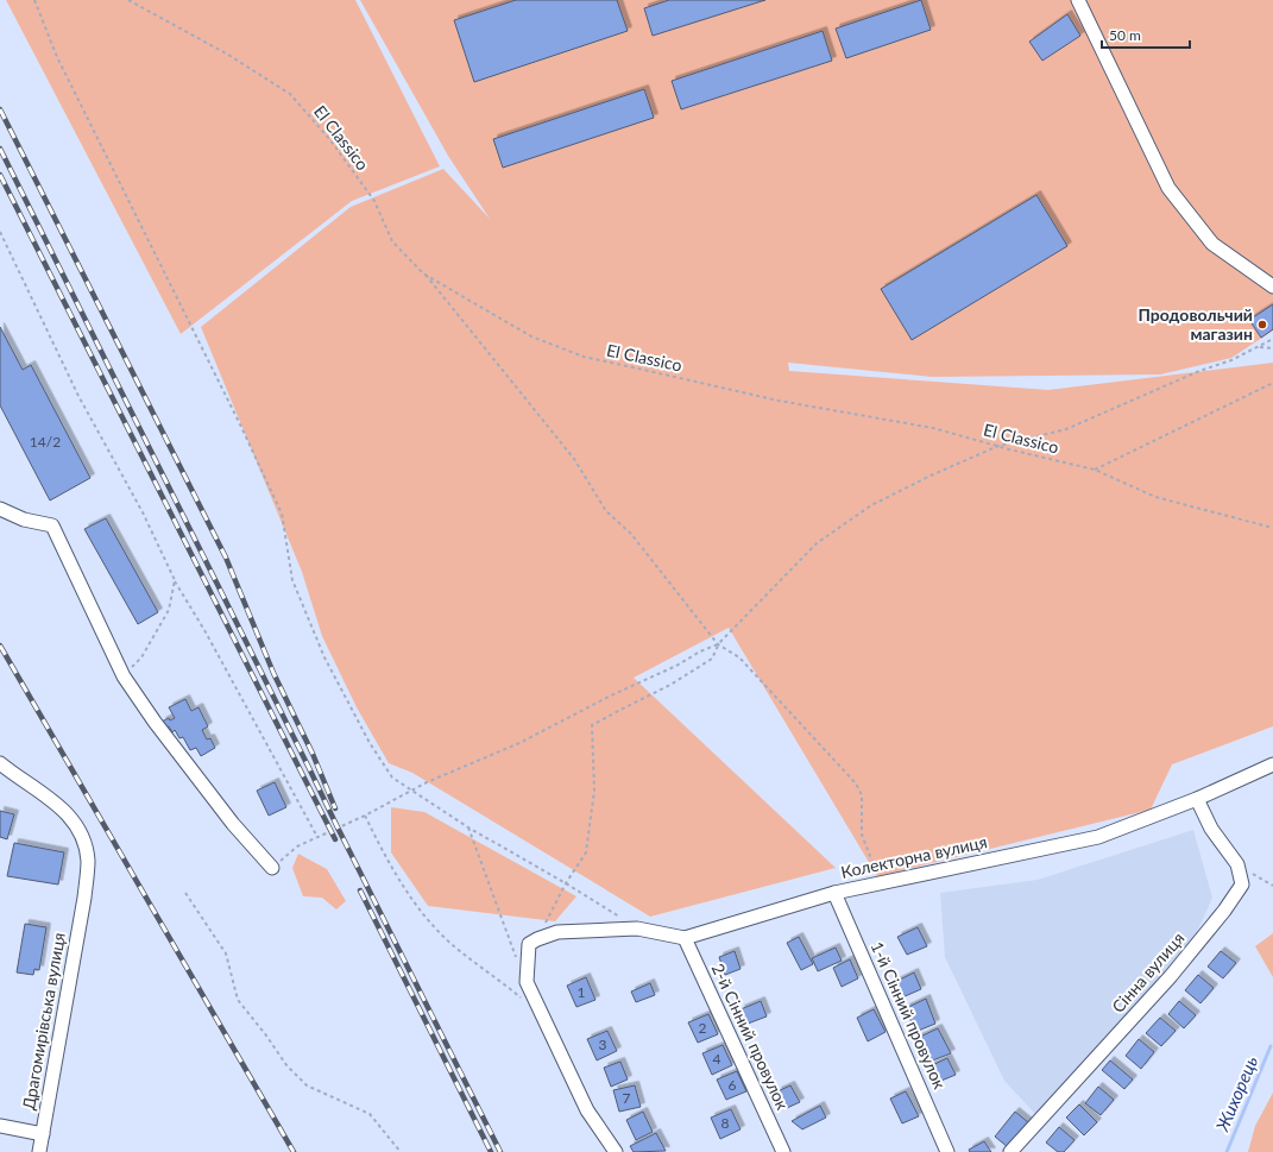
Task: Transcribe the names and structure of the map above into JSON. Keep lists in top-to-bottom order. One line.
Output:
{"streets":{"street":["Колекторна вулиця","Сінна вулиця","1-й Сінний провулок","Драгомирівська вулиця","2-й Сінний провулок"],"path":["El Classico"]},"crossings":[["Колекторна вулиця","Сінна вулиця"],["Колекторна вулиця","1-й Сінний провулок"],["Колекторна вулиця","2-й Сінний провулок"]],"water":["Жихорець"],"places":["Продовольчий магазин"],"house_numbers":["14/2","1","2","3","4","6","7","8"],"scale_bar":"50 m"}
